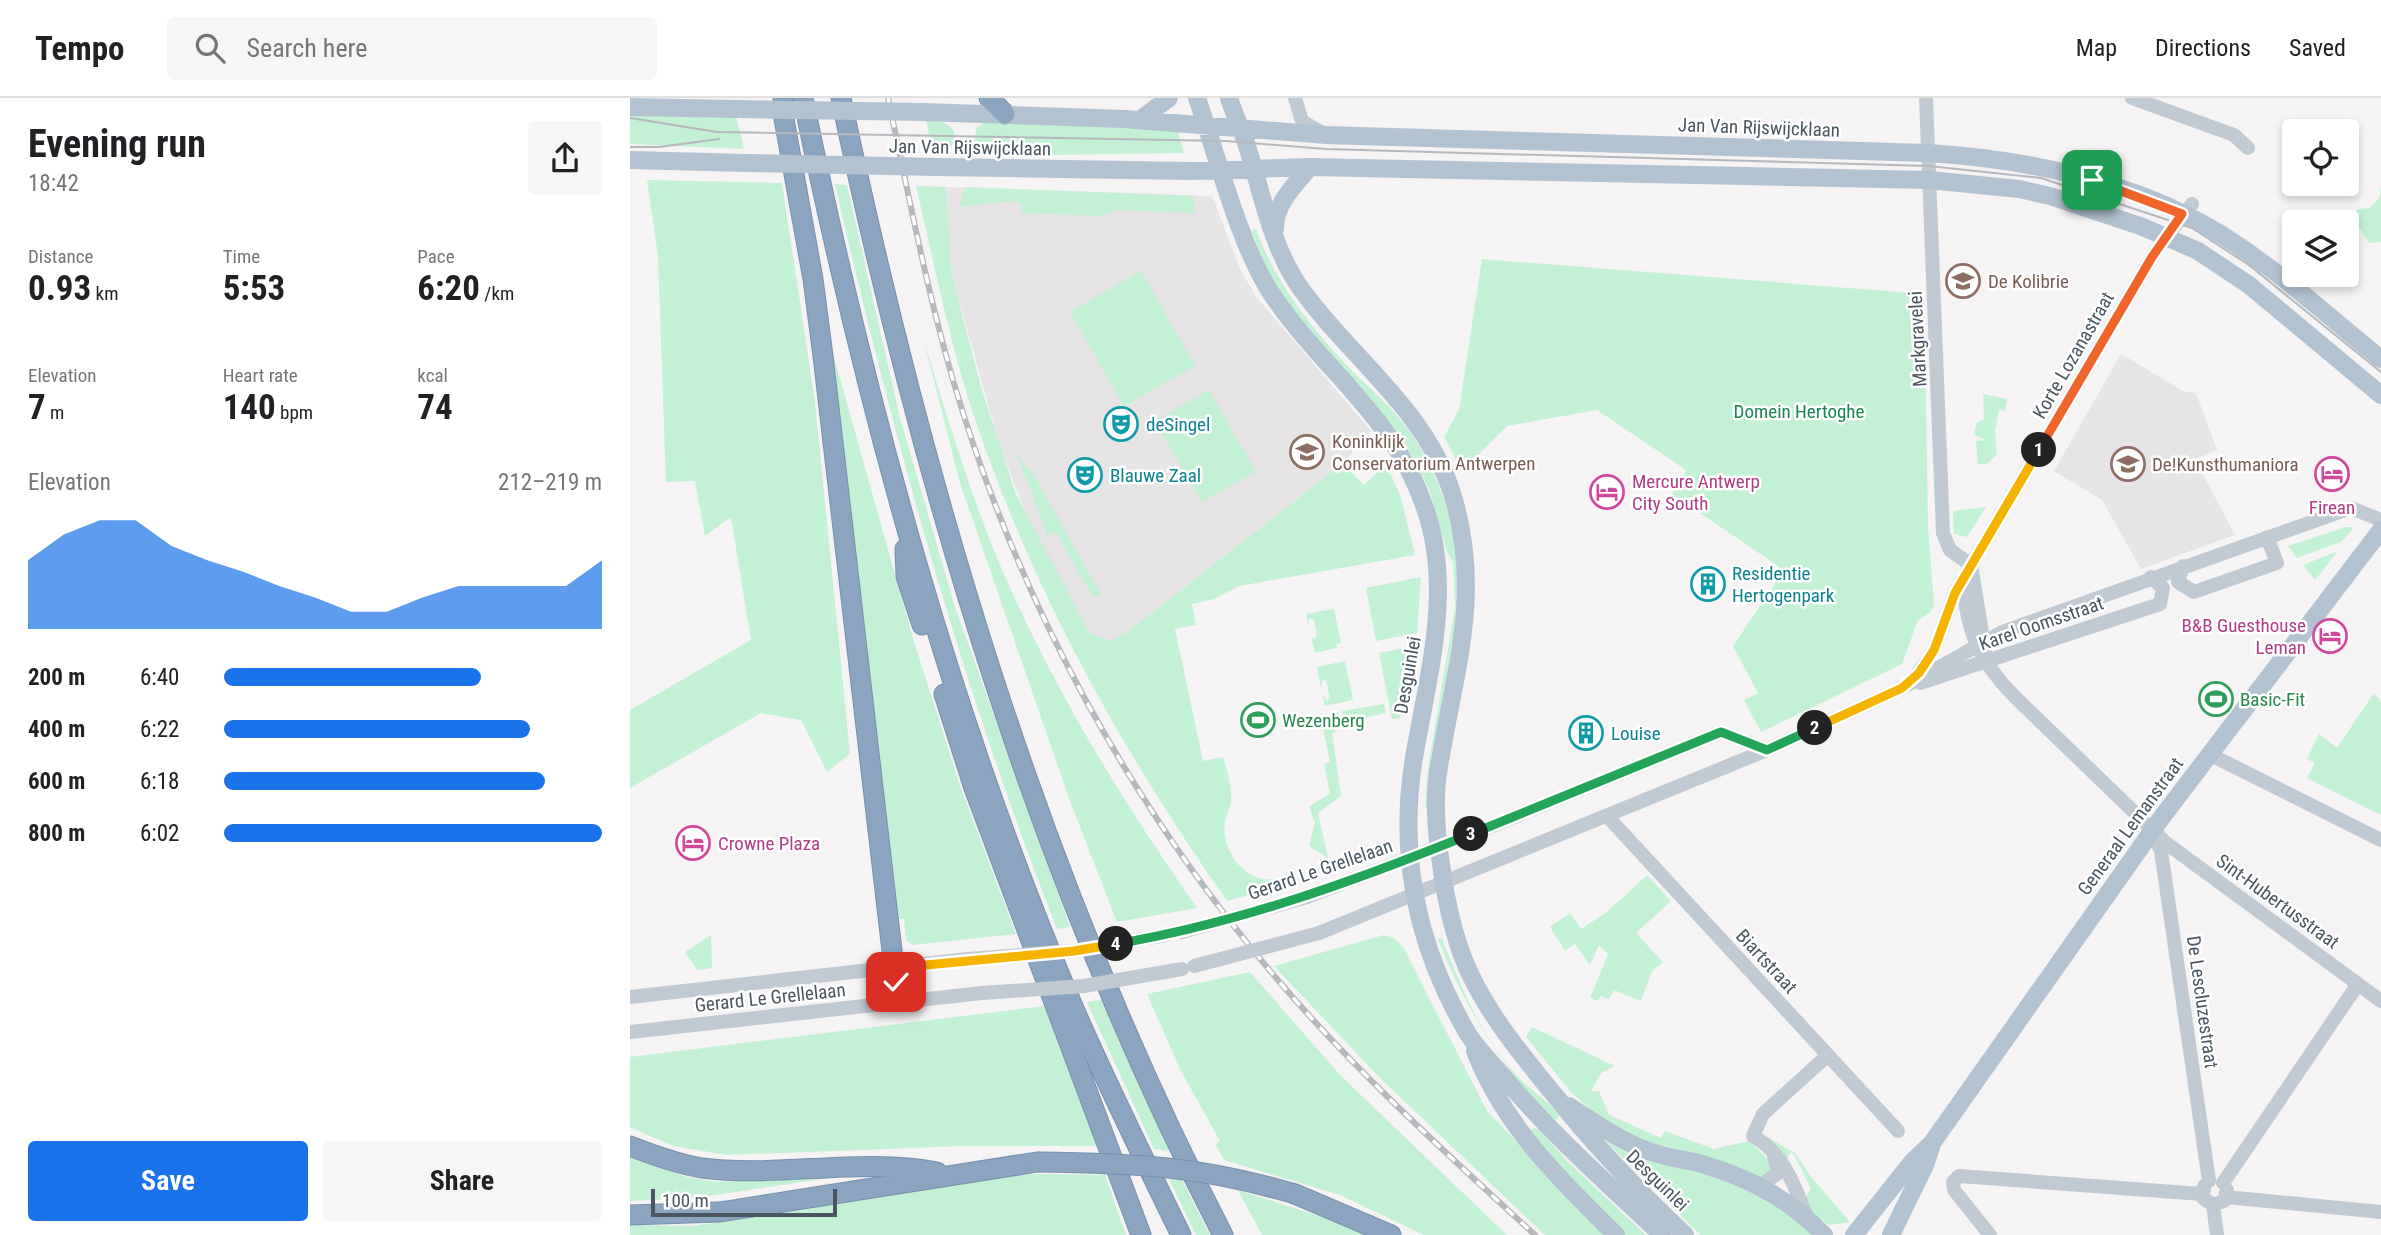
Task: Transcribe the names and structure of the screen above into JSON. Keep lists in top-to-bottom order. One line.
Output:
{"streets":{"main road":["Jan Van Rijswijcklaan","Desguinlei","Generaal Lemanstraat"],"street":["Markgravelei","Korte Lozanastraat","Karel Oomsstraat","Gerard Le Grellelaan","Sint-Hubertusstraat","Biartstraat","De Lescluzestraat"]},"crossings":[["Jan Van Rijswijcklaan","Markgravelei"],["Jan Van Rijswijcklaan","Korte Lozanastraat"],["Jan Van Rijswijcklaan","Desguinlei"],["Markgravelei","Korte Lozanastraat"],["Karel Oomsstraat","Desguinlei"],["Karel Oomsstraat","Generaal Lemanstraat"],["Karel Oomsstraat","Gerard Le Grellelaan"],["Karel Oomsstraat","Sint-Hubertusstraat"],["Karel Oomsstraat","Biartstraat"],["Desguinlei","Gerard Le Grellelaan"],["Generaal Lemanstraat","Sint-Hubertusstraat"],["Generaal Lemanstraat","De Lescluzestraat"],["Sint-Hubertusstraat","De Lescluzestraat"]],"parks":["Domein Hertoghe"],"places":{"school or university":["De Kolibrie","Koninklijk Conservatorium Antwerpen","De!Kunsthumaniora"],"theatre":["deSingel","Blauwe Zaal"],"hotel":["Firean","Mercure Antwerp City South","B&B Guesthouse Leman","Crowne Plaza"],"building":["Residentie Hertogenpark","Louise"],"sports":["Basic-Fit","Wezenberg"]},"scale_bar":"100 m","page":{"header":"Tempo","search":"Search here","nav":["Map","Directions","Saved"],"heading":["Evening run","18:42"],"stats":[["Distance","0.93 km"],["Time","5:53"],["Pace","6:20 /km"],["Elevation","7 m"],["Heart rate","140 bpm"],["kcal","74"]],"pins":["1","2","3","4"],"chart":["Elevation","212–219 m"],"list":[{"name":"200 m","note":"6:40"},{"name":"400 m","note":"6:22"},{"name":"600 m","note":"6:18"},{"name":"800 m","note":"6:02"}],"buttons":["Save","Share"],"scale":"100 m"}}
